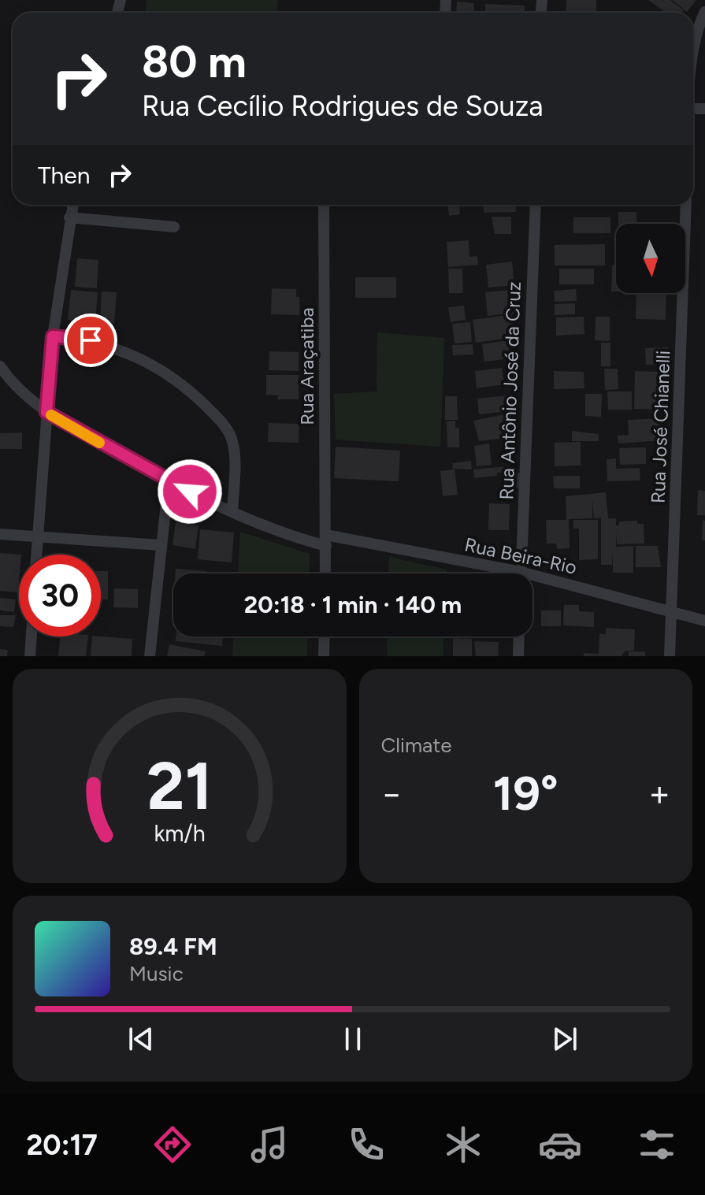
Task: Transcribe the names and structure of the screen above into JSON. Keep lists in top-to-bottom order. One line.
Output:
{"streets":{"street":["Rua Araçatiba","Rua Antônio José da Cruz","Rua José Chianelli","Rua Beira-Rio"]},"crossings":[["Rua Araçatiba","Rua Beira-Rio"],["Rua Antônio José da Cruz","Rua Beira-Rio"],["Rua José Chianelli","Rua Beira-Rio"]],"north":"bottom","page":{"turn":["80 m","Rua Cecílio Rodrigues de Souza"],"then":"Then","limit":"30","trip":"20:18 · 1 min · 140 m","tile":"Climate","heat":["−","19°","+"],"song":["89.4 FM","Music"],"tabs":"20:17","gauge":["21","km/h"]}}
